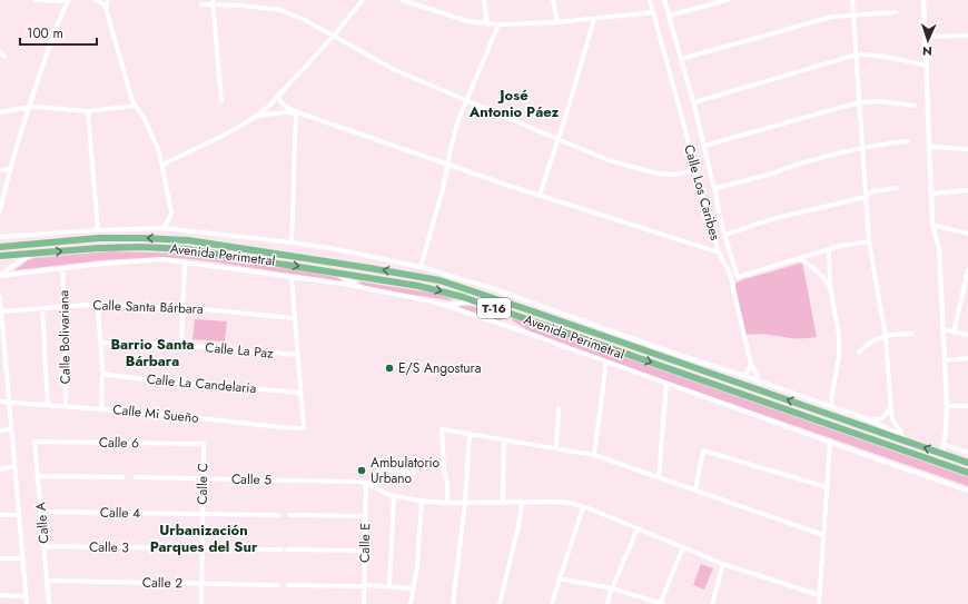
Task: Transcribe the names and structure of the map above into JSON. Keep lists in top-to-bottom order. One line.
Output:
{"streets":{"highway":["Avenida Perimetral","T-16"],"street":["Calle Los Caribes","Calle Santa Bárbara","Calle Bolivariana","Calle La Paz","Calle La Candelaria","Calle Mi Sueño","Calle 6","Calle 5","Calle C","Calle 4","Calle A","Calle E","Calle 3","Calle 2"]},"crossings":[["Avenida Perimetral","Calle Bolivariana"],["Calle Santa Bárbara","Calle Bolivariana"],["Calle Bolivariana","Calle Mi Sueño"],["Calle La Candelaria","Calle Mi Sueño"],["Calle 6","Calle C"],["Calle 6","Calle A"],["Calle 5","Calle C"],["Calle 5","Calle E"],["Calle C","Calle 4"],["Calle C","Calle 3"],["Calle C","Calle 2"],["Calle 4","Calle A"],["Calle A","Calle 3"],["Calle A","Calle 2"]],"districts":["José Antonio Páez","Barrio Santa Bárbara","Urbanización Parques del Sur"],"places":["E/S Angostura","Ambulatorio Urbano"],"scale_bar":"100 m","north":"bottom"}
